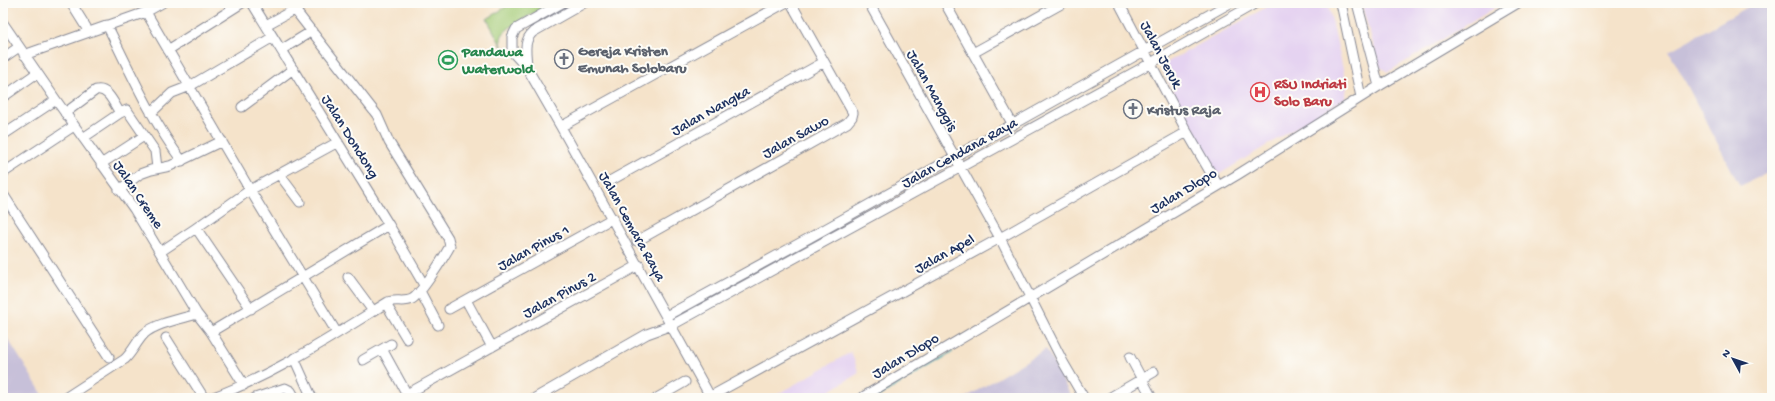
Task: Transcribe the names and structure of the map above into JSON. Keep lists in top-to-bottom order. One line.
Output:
{"streets":{"street":["Jalan Jeruk","Jalan Manggis","Jalan Nangka","Jalan Dondong","Jalan Sawo","Jalan Cendana Raya","Jalan Dlopo","Jalan Creme","Jalan Cemara Raya","Jalan Pinus 1","Jalan Apel","Jalan Pinus 2"]},"crossings":[["Jalan Jeruk","Jalan Cendana Raya"],["Jalan Jeruk","Jalan Apel"],["Jalan Manggis","Jalan Cendana Raya"],["Jalan Manggis","Jalan Dlopo"],["Jalan Manggis","Jalan Apel"],["Jalan Nangka","Jalan Sawo"],["Jalan Cendana Raya","Jalan Cemara Raya"],["Jalan Cemara Raya","Jalan Pinus 1"],["Jalan Cemara Raya","Jalan Apel"],["Jalan Cemara Raya","Jalan Pinus 2"]],"places":{"church":["Gereja Kristen Emunah Solobaru","Kristus Raja"],"sports":["Pandawa Waterwold"],"hospital":["RSU Indriati Solo Baru"]},"north":"top left"}
